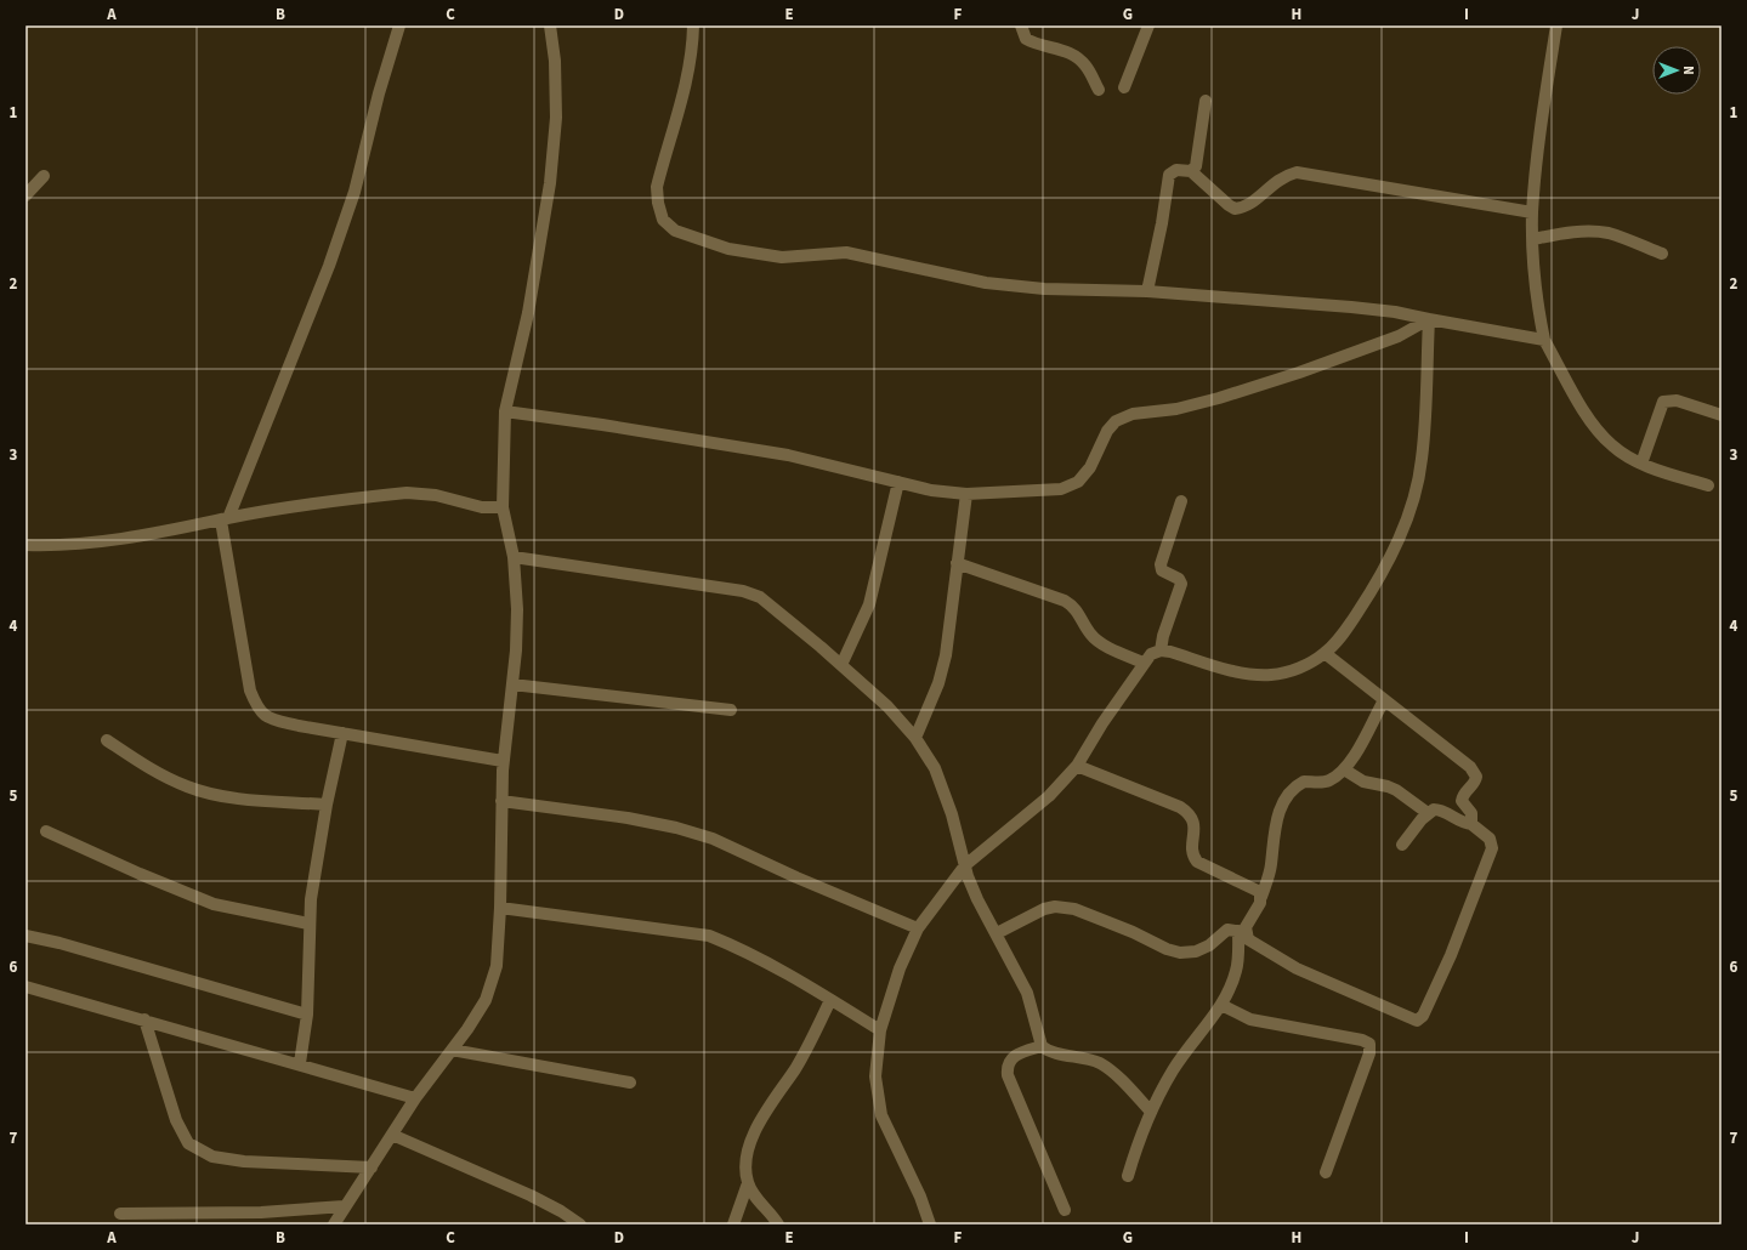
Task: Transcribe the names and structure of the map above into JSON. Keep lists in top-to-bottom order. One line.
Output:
{"north":"right","grid":{"columns":["A","B","C","D","E","F","G","H","I","J"],"rows":["1","2","3","4","5","6","7"]}}
